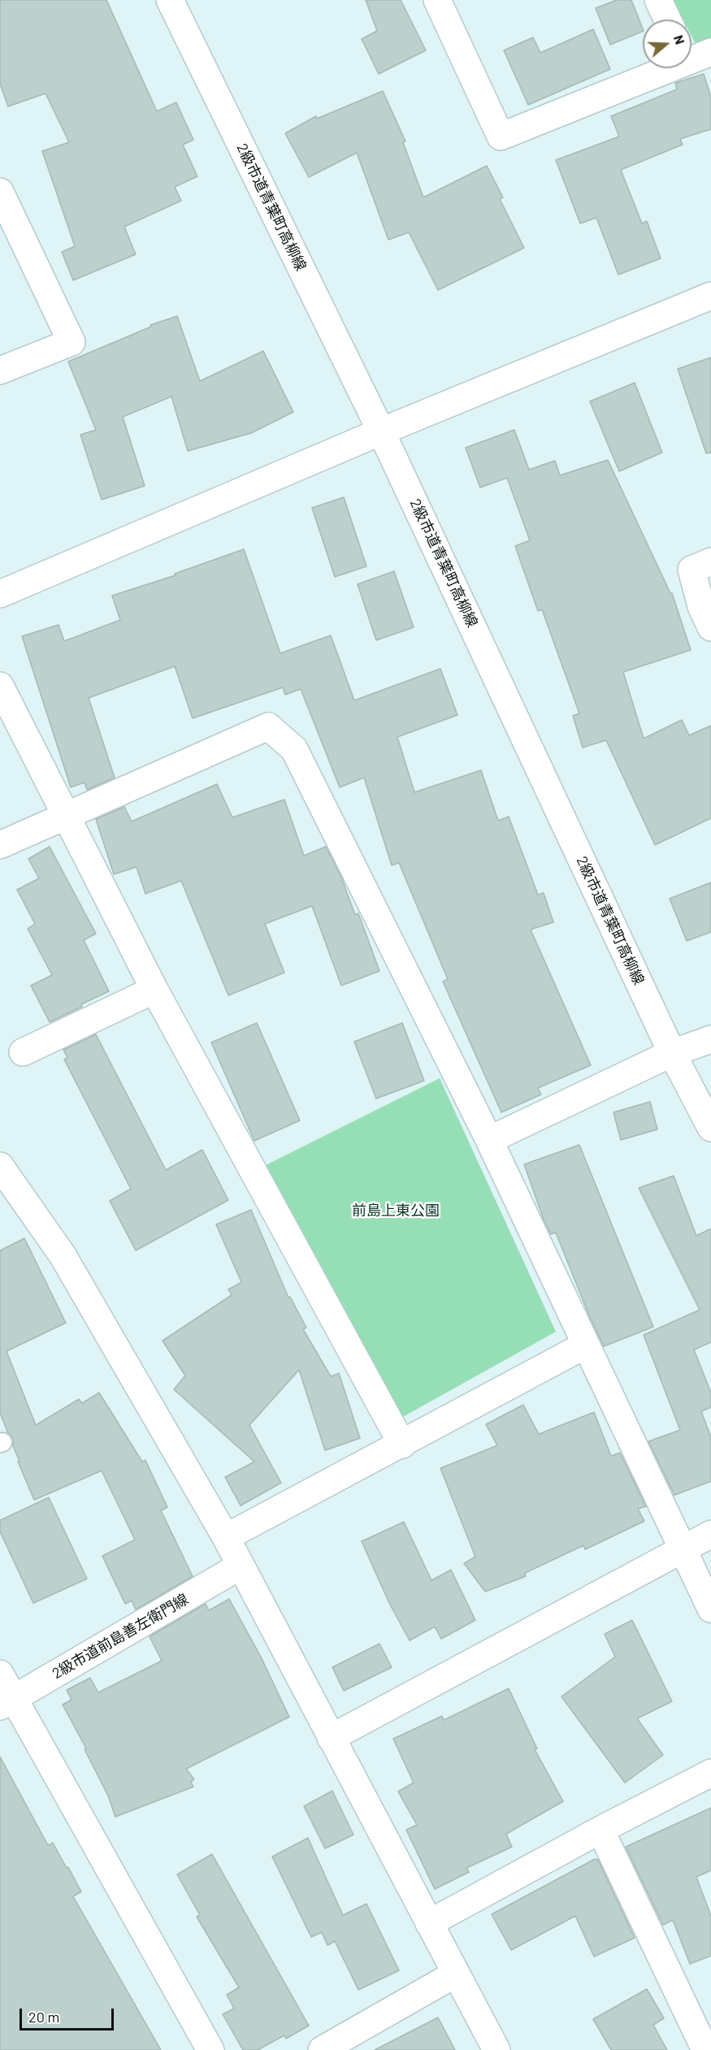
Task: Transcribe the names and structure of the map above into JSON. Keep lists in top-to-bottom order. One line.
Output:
{"streets":{"street":["2級市道青葉町高柳線","2級市道前島善左衛門線"]},"parks":["前島上東公園"],"scale_bar":"20 m","north":"right"}
